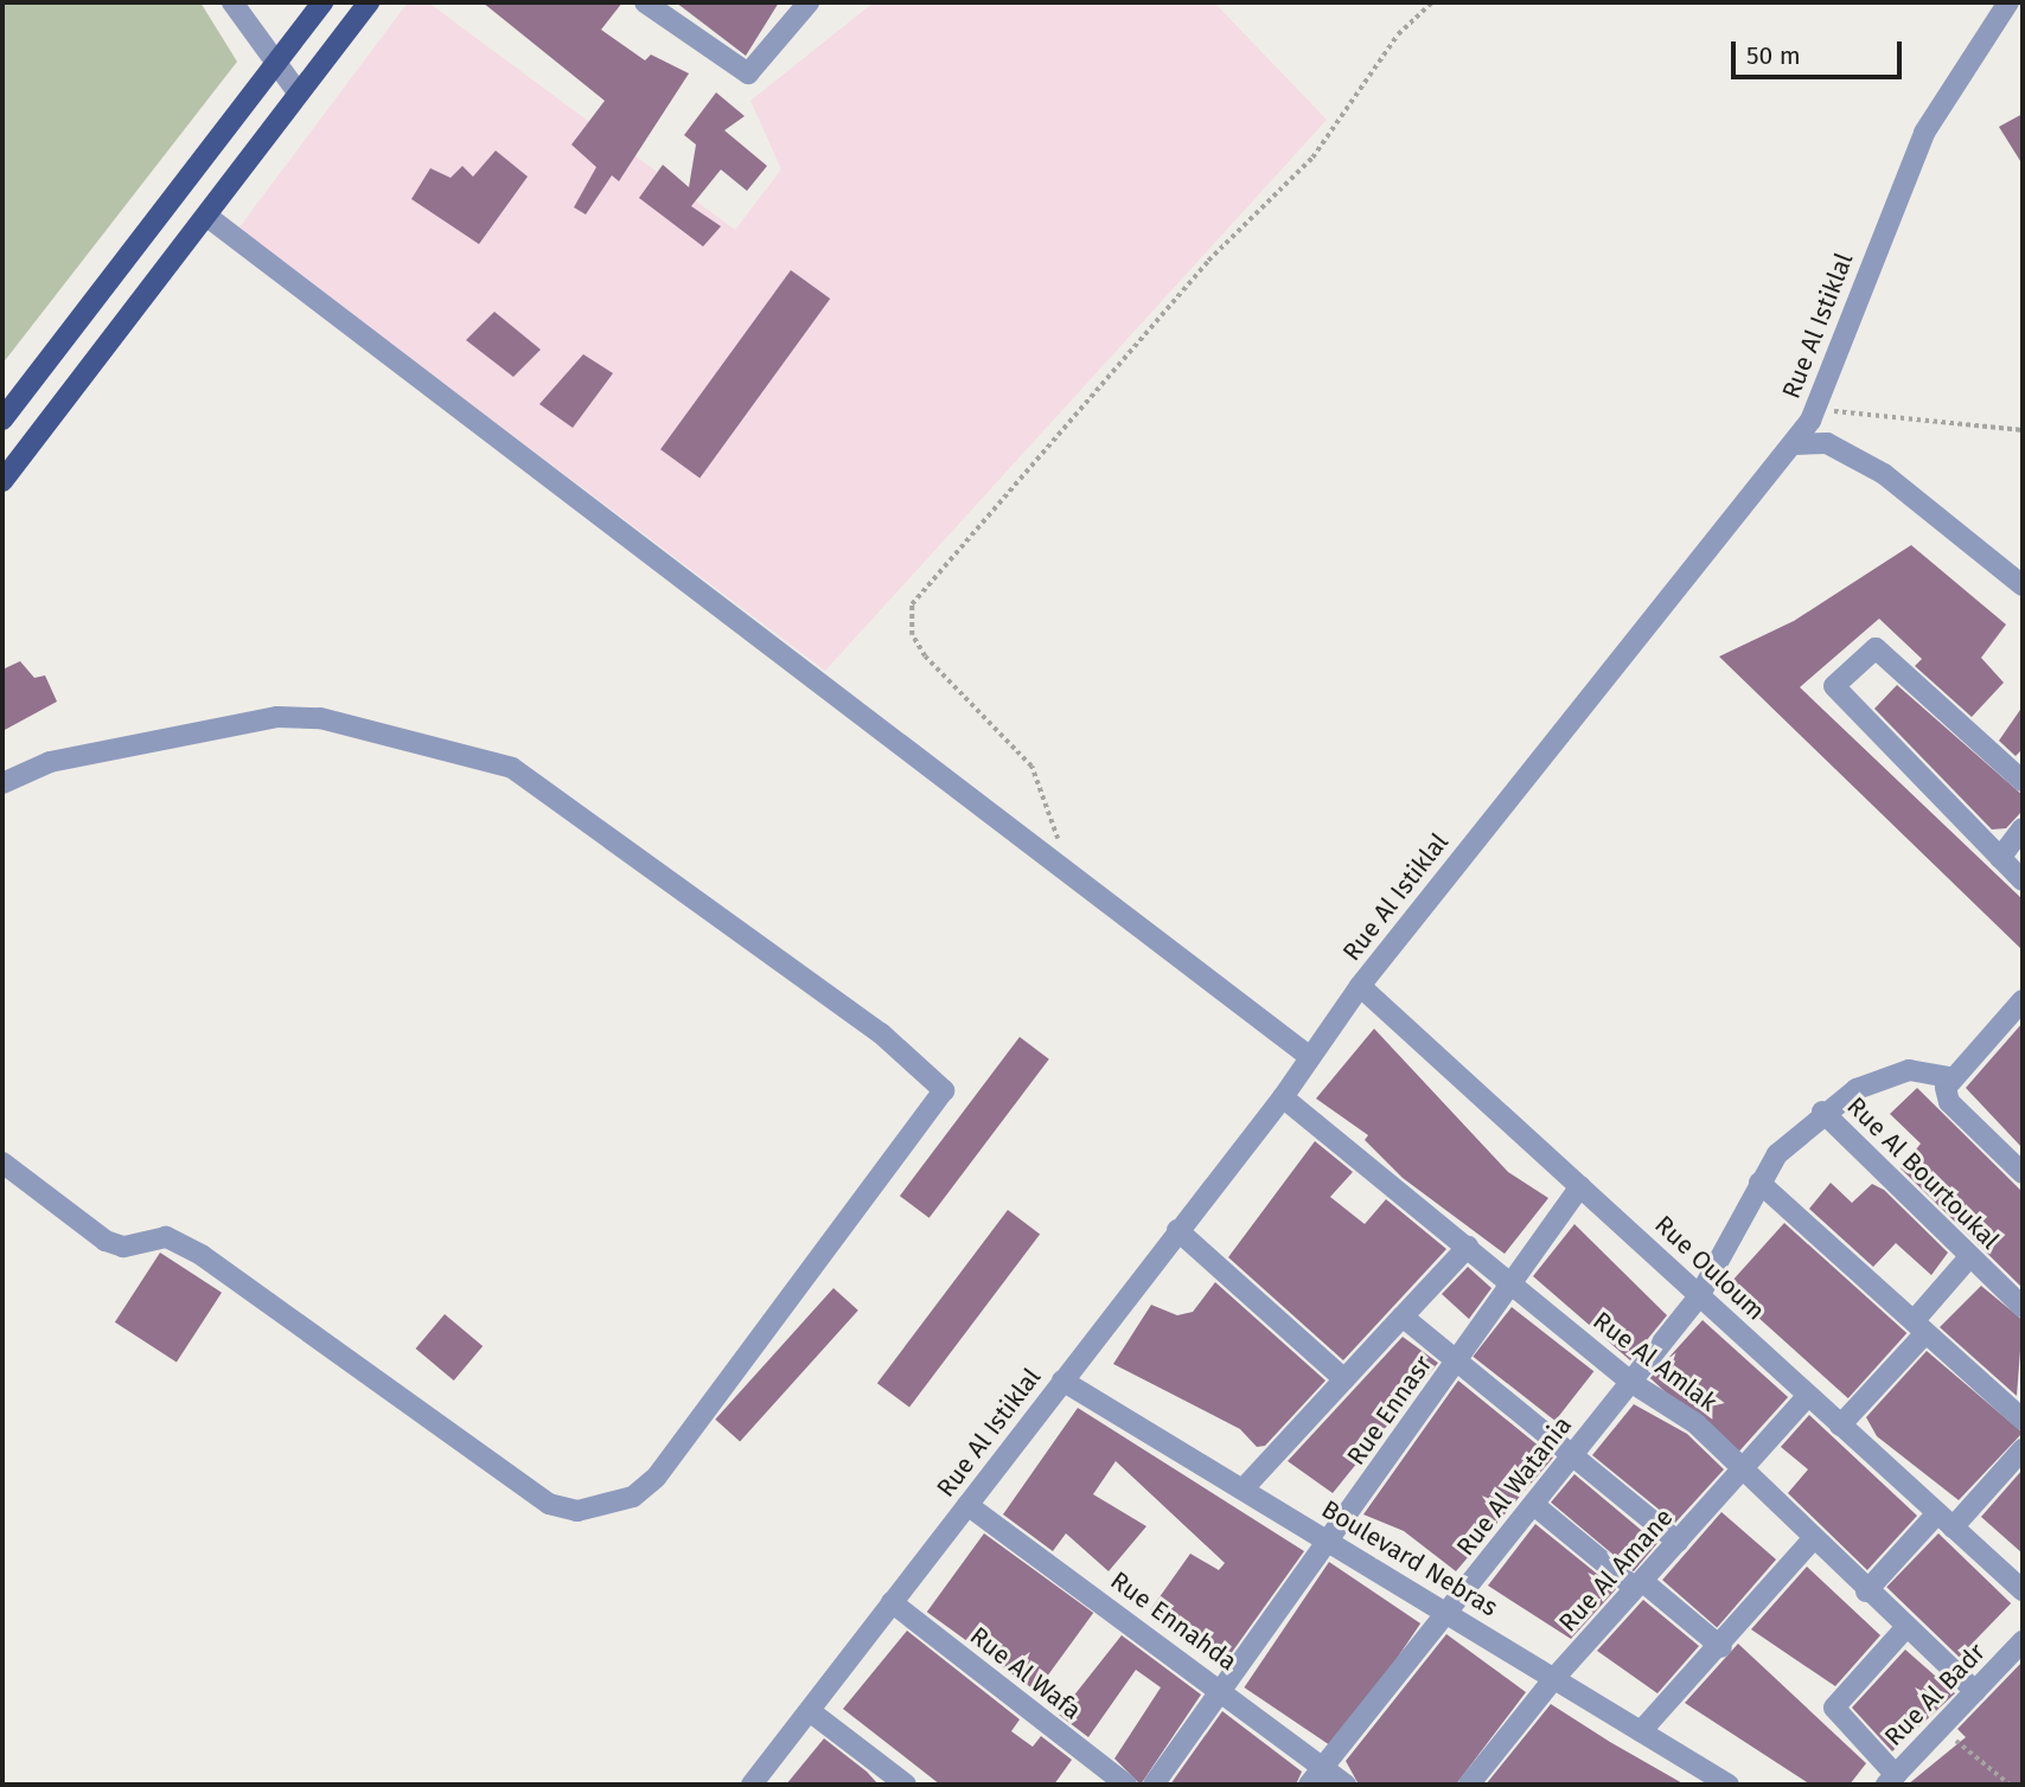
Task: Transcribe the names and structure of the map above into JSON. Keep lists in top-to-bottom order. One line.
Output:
{"streets":{"street":["Rue Al Istiklal","Rue Al Bourtoukal","Rue Ouloum","Rue Al Amlak","Rue Ennasr","Rue Al Watania","Boulevard Nebras","Rue Al Amane","Rue Ennahda","Rue Al Wafa","Rue Al Badr"]},"crossings":[["Rue Al Istiklal","Rue Ouloum"],["Rue Al Istiklal","Rue Al Amlak"],["Rue Al Istiklal","Boulevard Nebras"],["Rue Al Istiklal","Rue Ennahda"],["Rue Al Istiklal","Rue Al Wafa"],["Rue Al Bourtoukal","Rue Al Watania"],["Rue Ouloum","Rue Ennasr"],["Rue Ouloum","Rue Al Watania"],["Rue Ouloum","Rue Al Amane"],["Rue Al Amlak","Rue Ennasr"],["Rue Al Amlak","Rue Al Watania"],["Rue Al Amlak","Rue Al Amane"],["Rue Al Amlak","Rue Al Badr"],["Rue Ennasr","Boulevard Nebras"],["Rue Ennasr","Rue Ennahda"],["Rue Al Watania","Boulevard Nebras"],["Rue Al Watania","Rue Ennahda"],["Boulevard Nebras","Rue Al Amane"]],"scale_bar":"50 m"}
